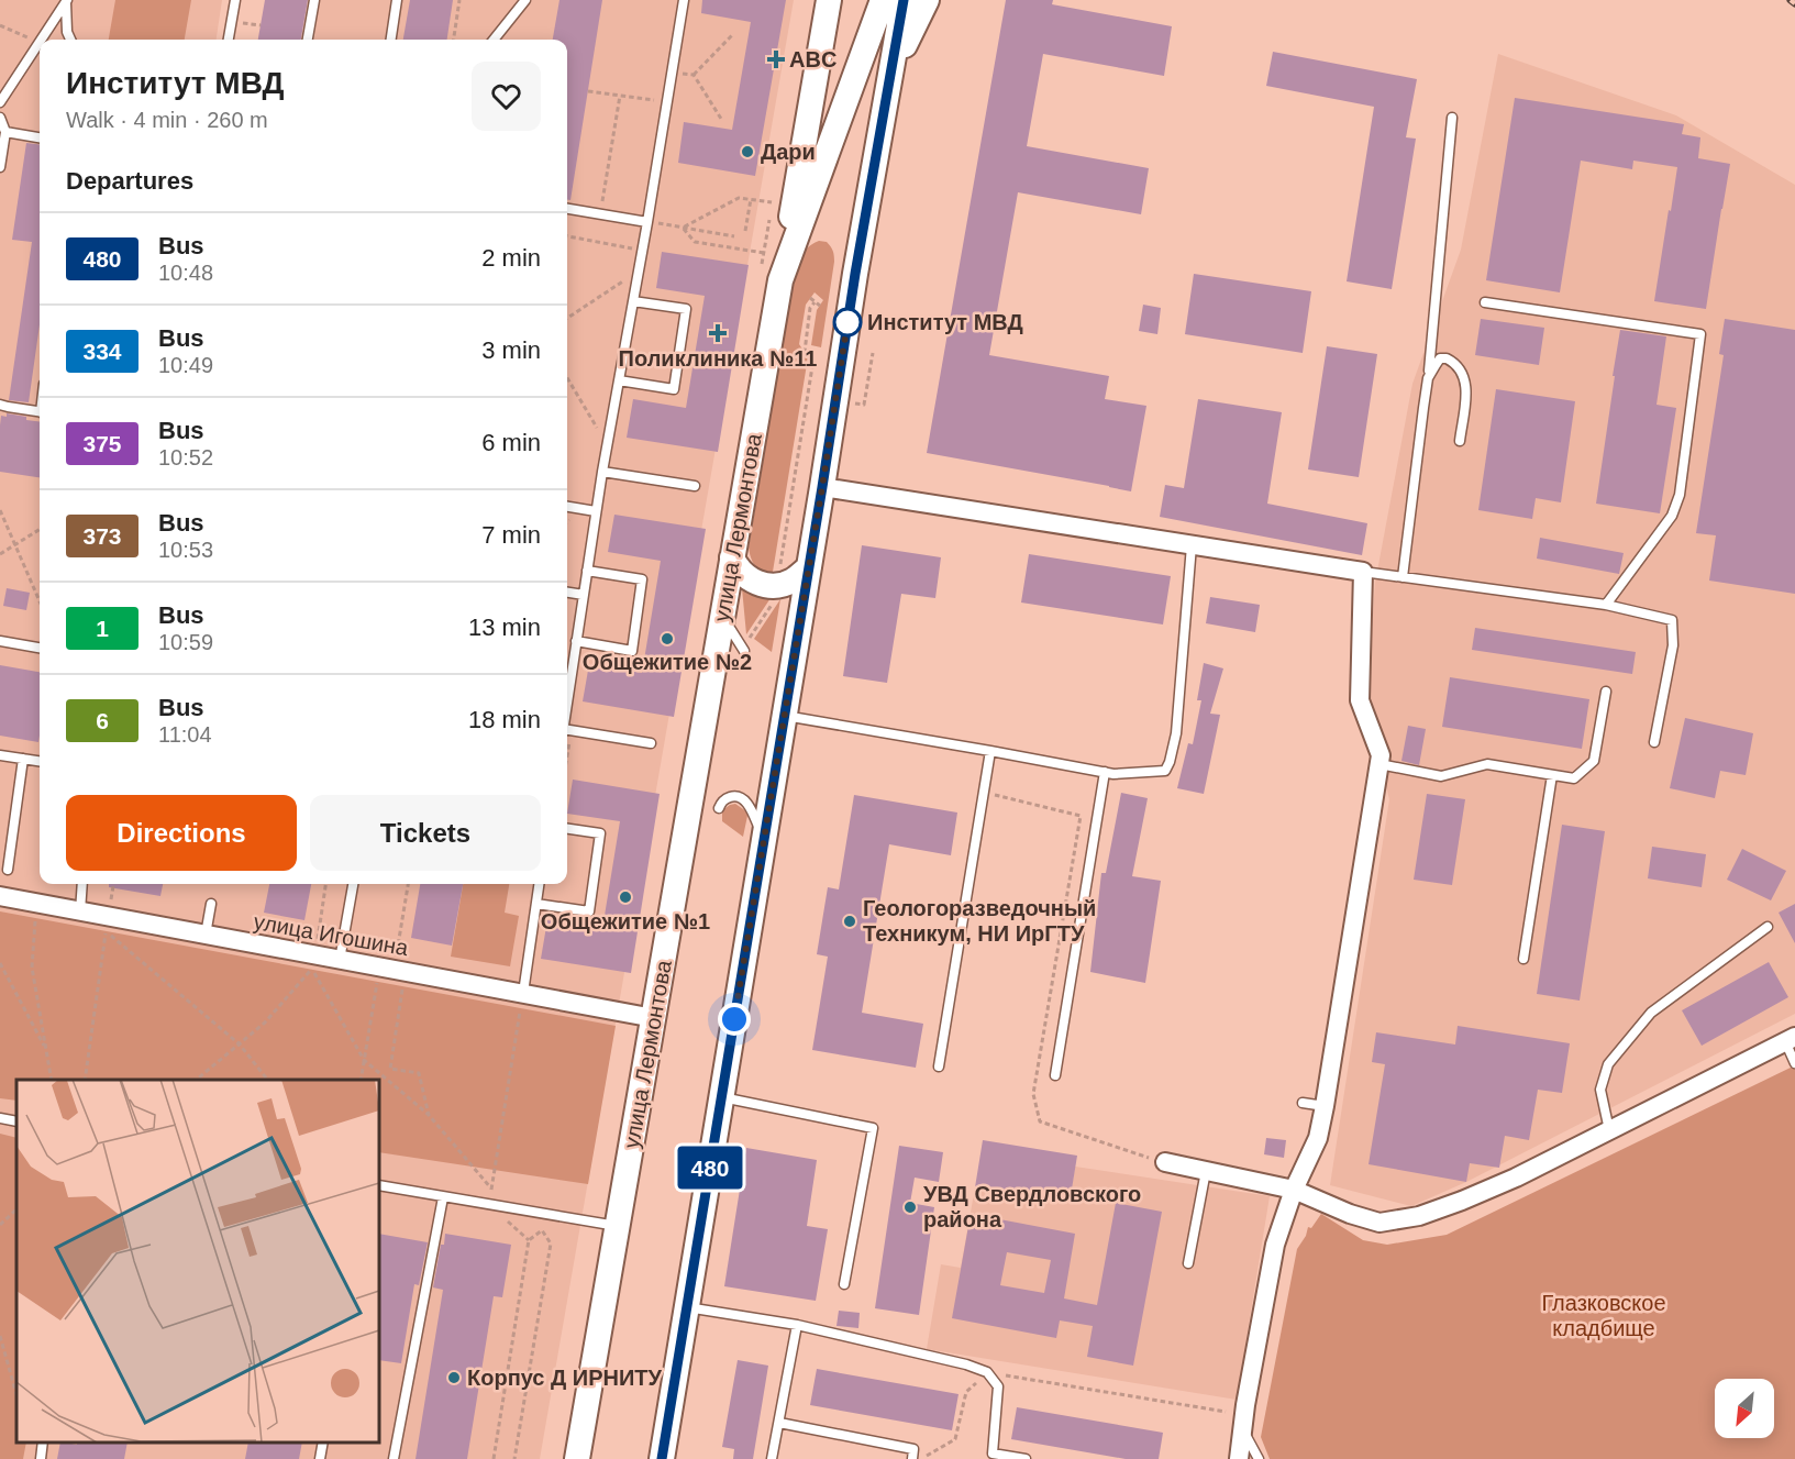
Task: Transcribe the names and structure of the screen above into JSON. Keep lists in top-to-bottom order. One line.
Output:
{"streets":{"main road":["улица Лермонтова"],"street":["улица Игошина"]},"crossings":[["улица Лермонтова","улица Игошина"]],"parks":["Глазковское кладбище"],"places":{"health":["ABC","Поликлиника №11"],"other":["Дари","Институт МВД","Общежитие №2","Общежитие №1","Геологоразведочный Техникум, НИ ИрГТУ","УВД Свердловского района","Корпус Д ИРНИТУ"]},"lines":["bus line 480"],"north":"bottom left","page":{"on_map":"480","heading":[["Институт МВД","Walk · 4 min · 260 m"],"Departures"],"list":[{"mark":"480","name":"Bus","note":"10:48","value":"2 min"},{"mark":"334","name":"Bus","note":"10:49","value":"3 min"},{"mark":"375","name":"Bus","note":"10:52","value":"6 min"},{"mark":"373","name":"Bus","note":"10:53","value":"7 min"},{"mark":"1","name":"Bus","note":"10:59","value":"13 min"},{"mark":"6","name":"Bus","note":"11:04","value":"18 min"}],"buttons":["Directions","Tickets"]}}
